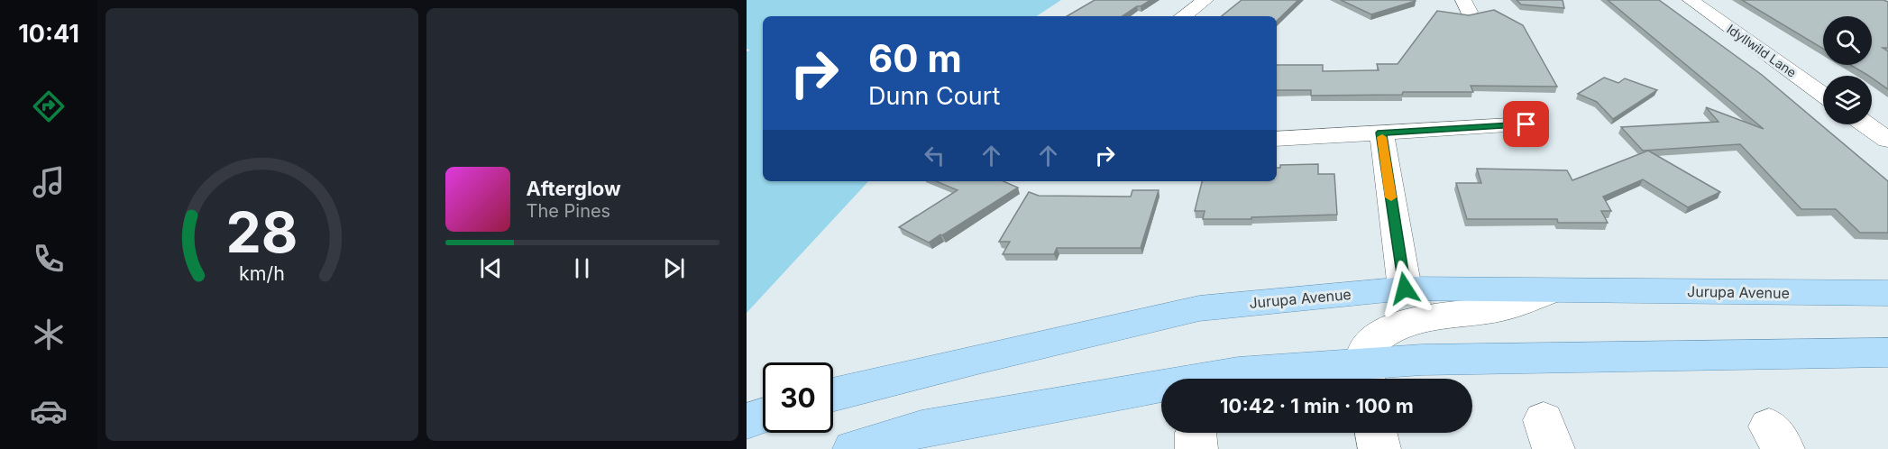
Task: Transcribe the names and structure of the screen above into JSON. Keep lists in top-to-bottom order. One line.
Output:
{"streets":{"main road":["Jurupa Avenue"],"street":["Idyllwild Lane"]},"page":{"tabs":"10:41","turn":["60 m","Dunn Court"],"song":["Afterglow","The Pines"],"limit":"30","trip":"10:42 · 1 min · 100 m","gauge":["28","km/h"]}}
